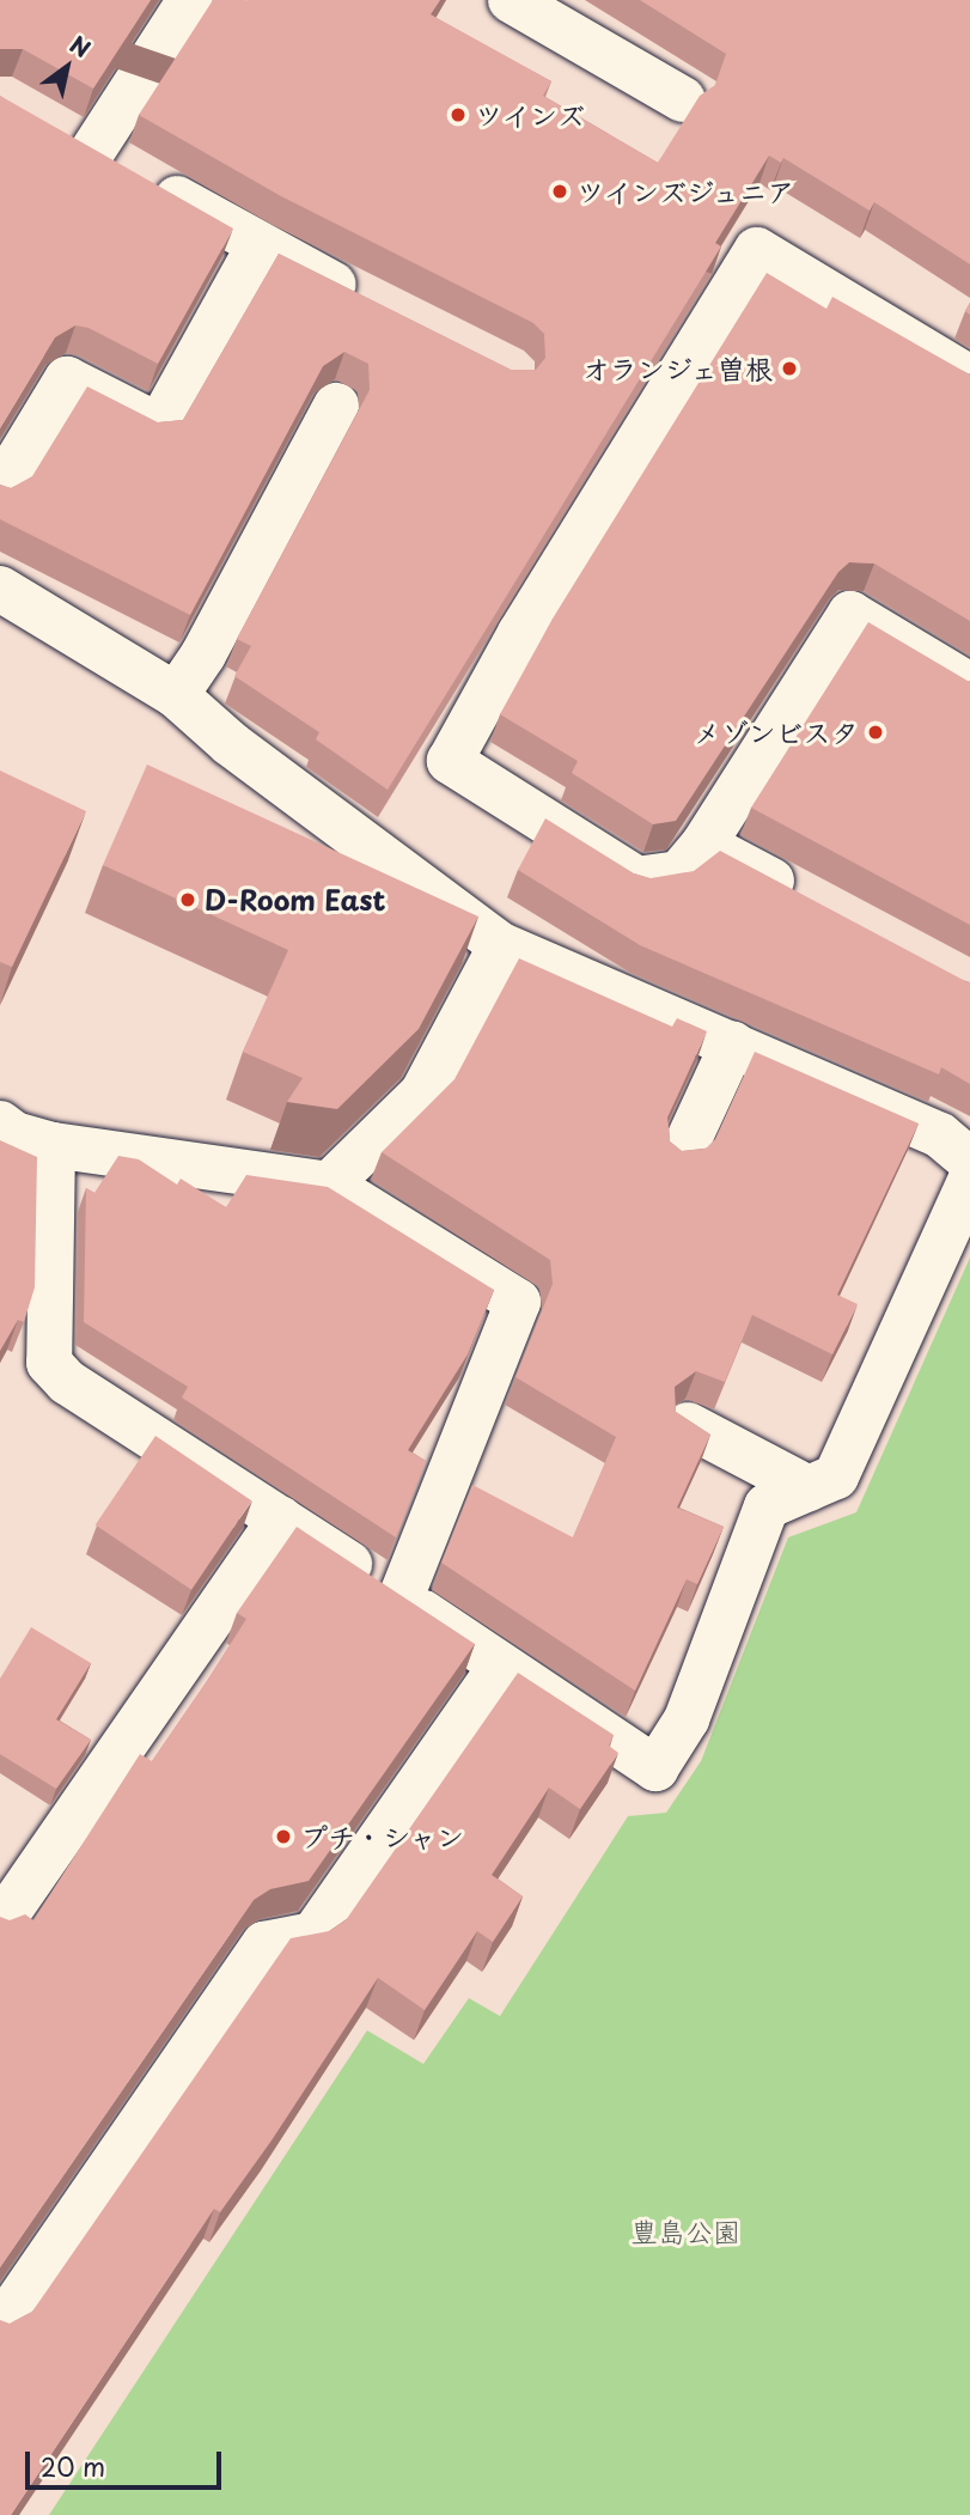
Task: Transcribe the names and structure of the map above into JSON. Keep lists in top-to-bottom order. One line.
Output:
{"parks":["豊島公園"],"places":["ツインズ","ツインズジュニア","オランジェ曽根","メゾンビスタ","D-Room East","プチ・シャン"],"scale_bar":"20 m","north":"top right"}
